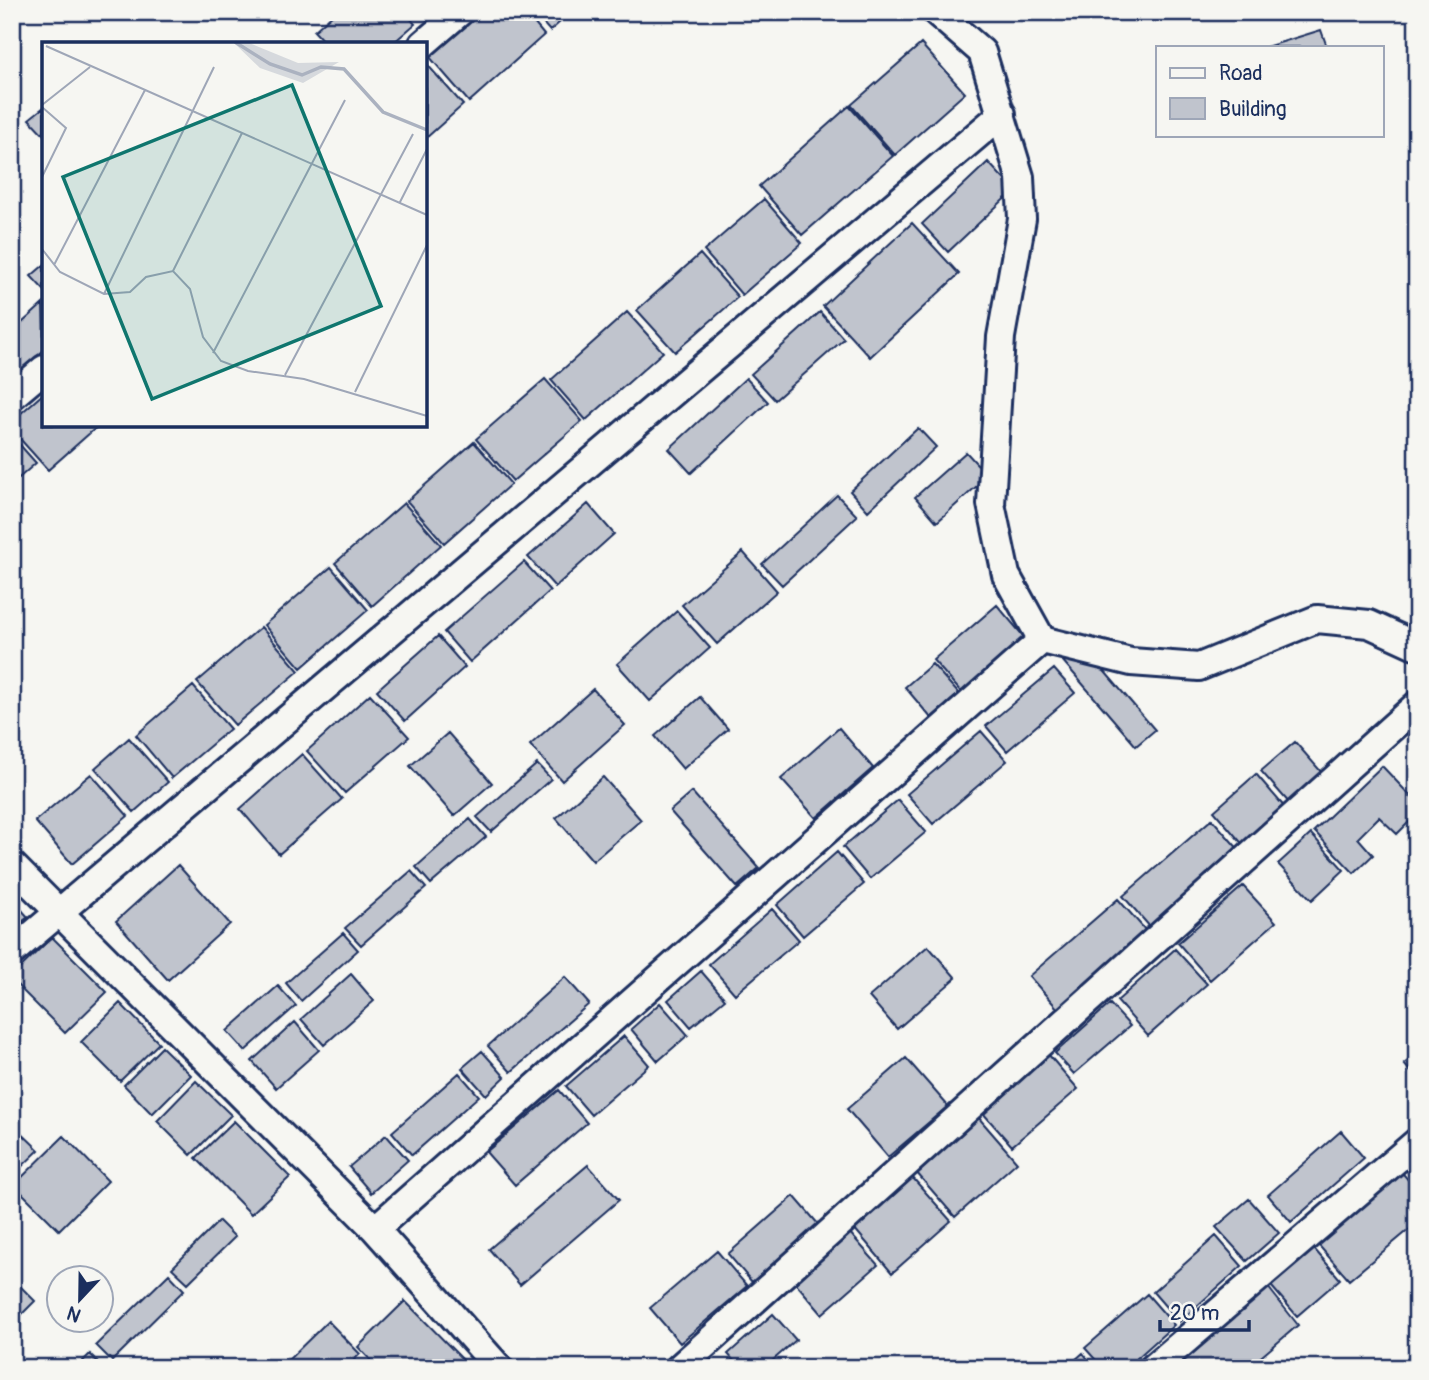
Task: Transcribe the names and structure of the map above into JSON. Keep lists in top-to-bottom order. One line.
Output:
{"legend":["Road","Building"],"scale_bar":"20 m","north":"bottom"}
